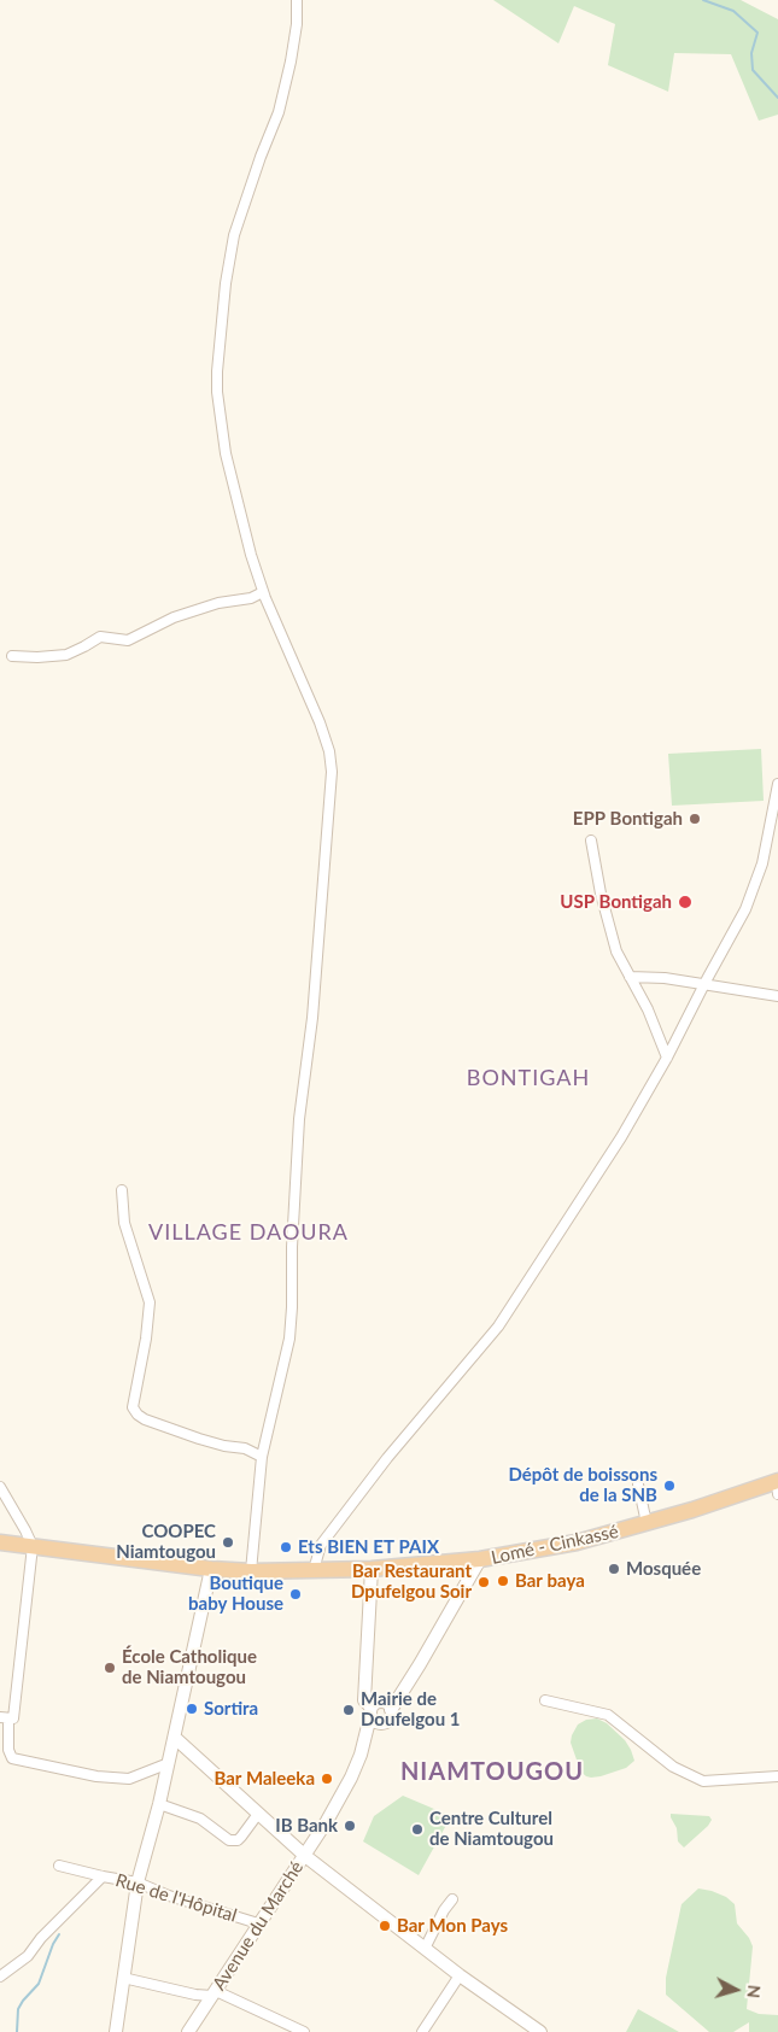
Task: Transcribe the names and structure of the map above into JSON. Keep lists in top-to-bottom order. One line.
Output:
{"streets":{"highway":["Lomé - Cinkassé"],"main road":["Avenue du Marché"],"street":["Rue de l'Hôpital"]},"crossings":[["Rue de l'Hôpital","Avenue du Marché"]],"districts":["BONTIGAH","VILLAGE DAOURA","NIAMTOUGOU"],"places":["EPP Bontigah","USP Bontigah","Dépôt de boissons de la SNB","COOPEC Niamtougou","Ets BIEN ET PAIX","Mosquée","Bar baya","Bar Restaurant Dpufelgou Soir","Boutique baby House","École Catholique de Niamtougou","Sortira","Mairie de Doufelgou 1","Bar Maleeka","IB Bank","Centre Culturel de Niamtougou","Bar Mon Pays"],"north":"right"}
